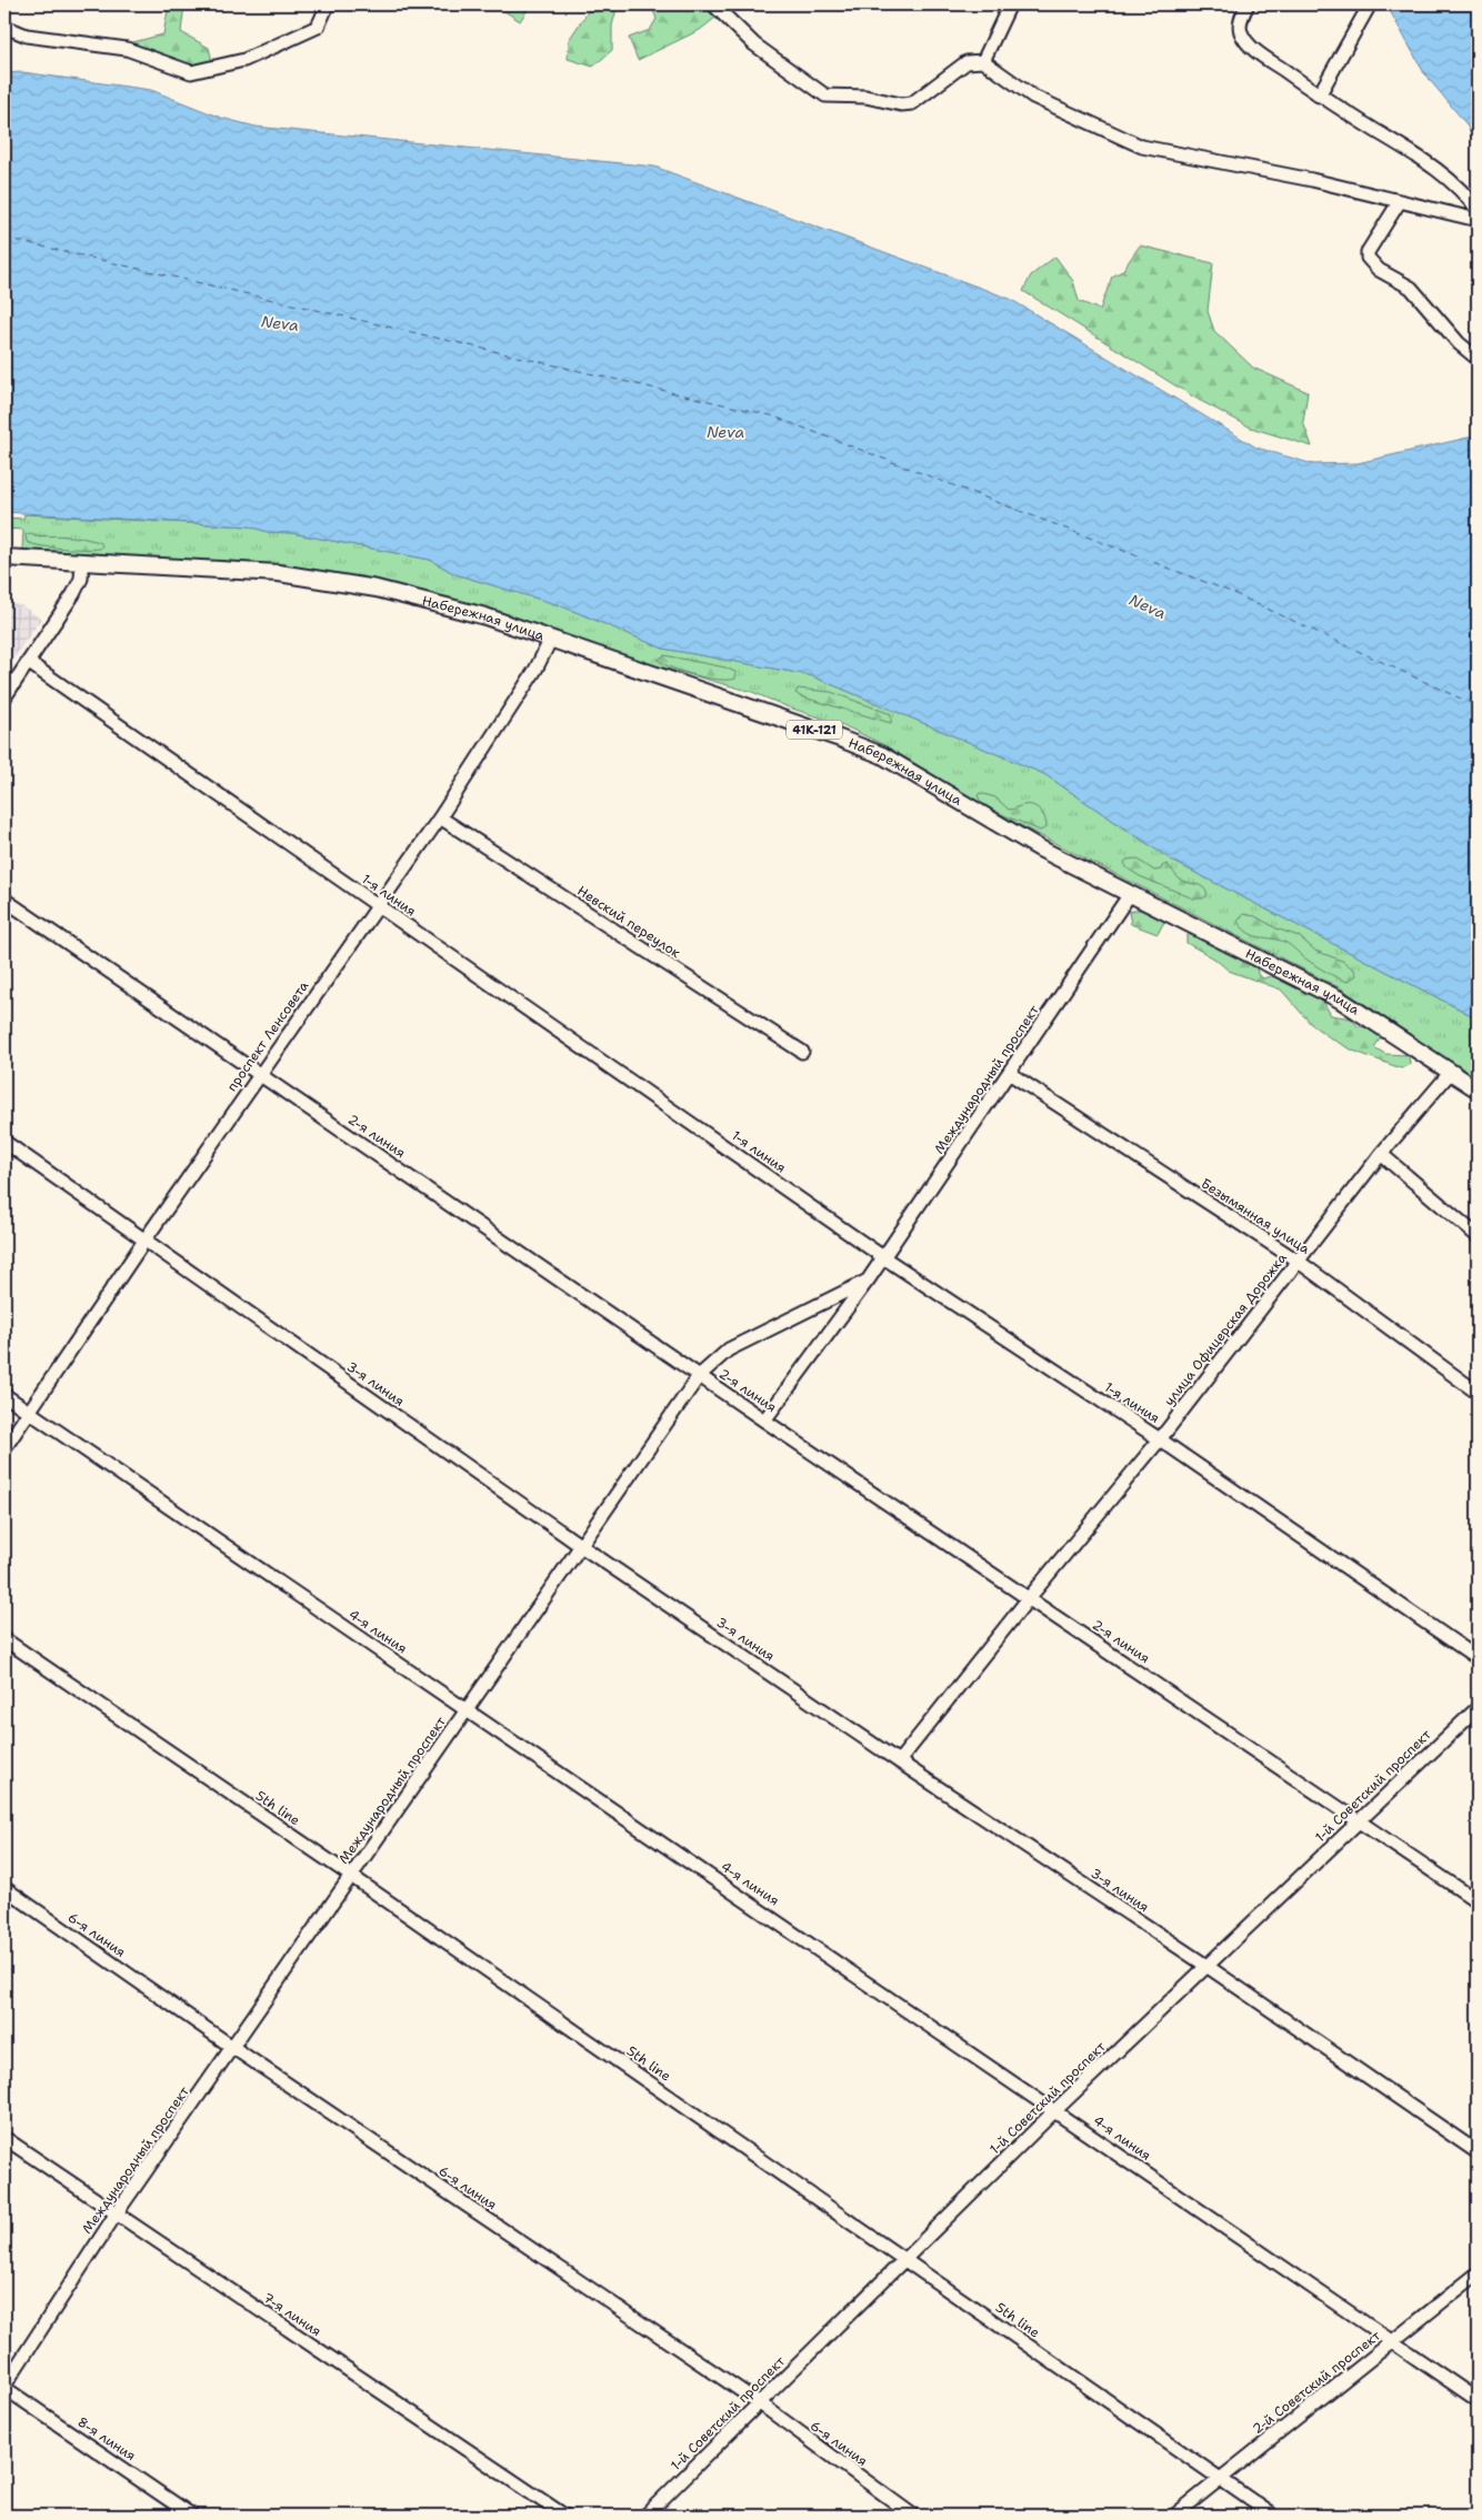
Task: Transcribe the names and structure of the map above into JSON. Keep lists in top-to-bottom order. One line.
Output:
{"streets":{"main road":["Набережная улица","41К-121"],"street":["1-я линия","Невский переулок","проспект Ленсовета","Международный проспект","2-я линия","Безымянная улица","улица Офицерская Дорожка","3-я линия","4-я линия","1-й Советский проспект","5th line","6-я линия","7-я линия","2-й Советский проспект","8-я линия"]},"crossings":[["Набережная улица","41К-121"],["Набережная улица","проспект Ленсовета"],["Набережная улица","Международный проспект"],["Набережная улица","улица Офицерская Дорожка"],["1-я линия","проспект Ленсовета"],["1-я линия","Международный проспект"],["1-я линия","улица Офицерская Дорожка"],["Невский переулок","проспект Ленсовета"],["проспект Ленсовета","2-я линия"],["проспект Ленсовета","3-я линия"],["проспект Ленсовета","4-я линия"],["Международный проспект","2-я линия"],["Международный проспект","Безымянная улица"],["Международный проспект","3-я линия"],["Международный проспект","4-я линия"],["Международный проспект","5th line"],["Международный проспект","6-я линия"],["Международный проспект","7-я линия"],["Международный проспект","8-я линия"],["2-я линия","улица Офицерская Дорожка"],["2-я линия","1-й Советский проспект"],["Безымянная улица","улица Офицерская Дорожка"],["улица Офицерская Дорожка","3-я линия"],["3-я линия","1-й Советский проспект"],["4-я линия","1-й Советский проспект"],["4-я линия","2-й Советский проспект"],["1-й Советский проспект","5th line"],["1-й Советский проспект","6-я линия"],["5th line","2-й Советский проспект"]],"water":["Neva"]}
